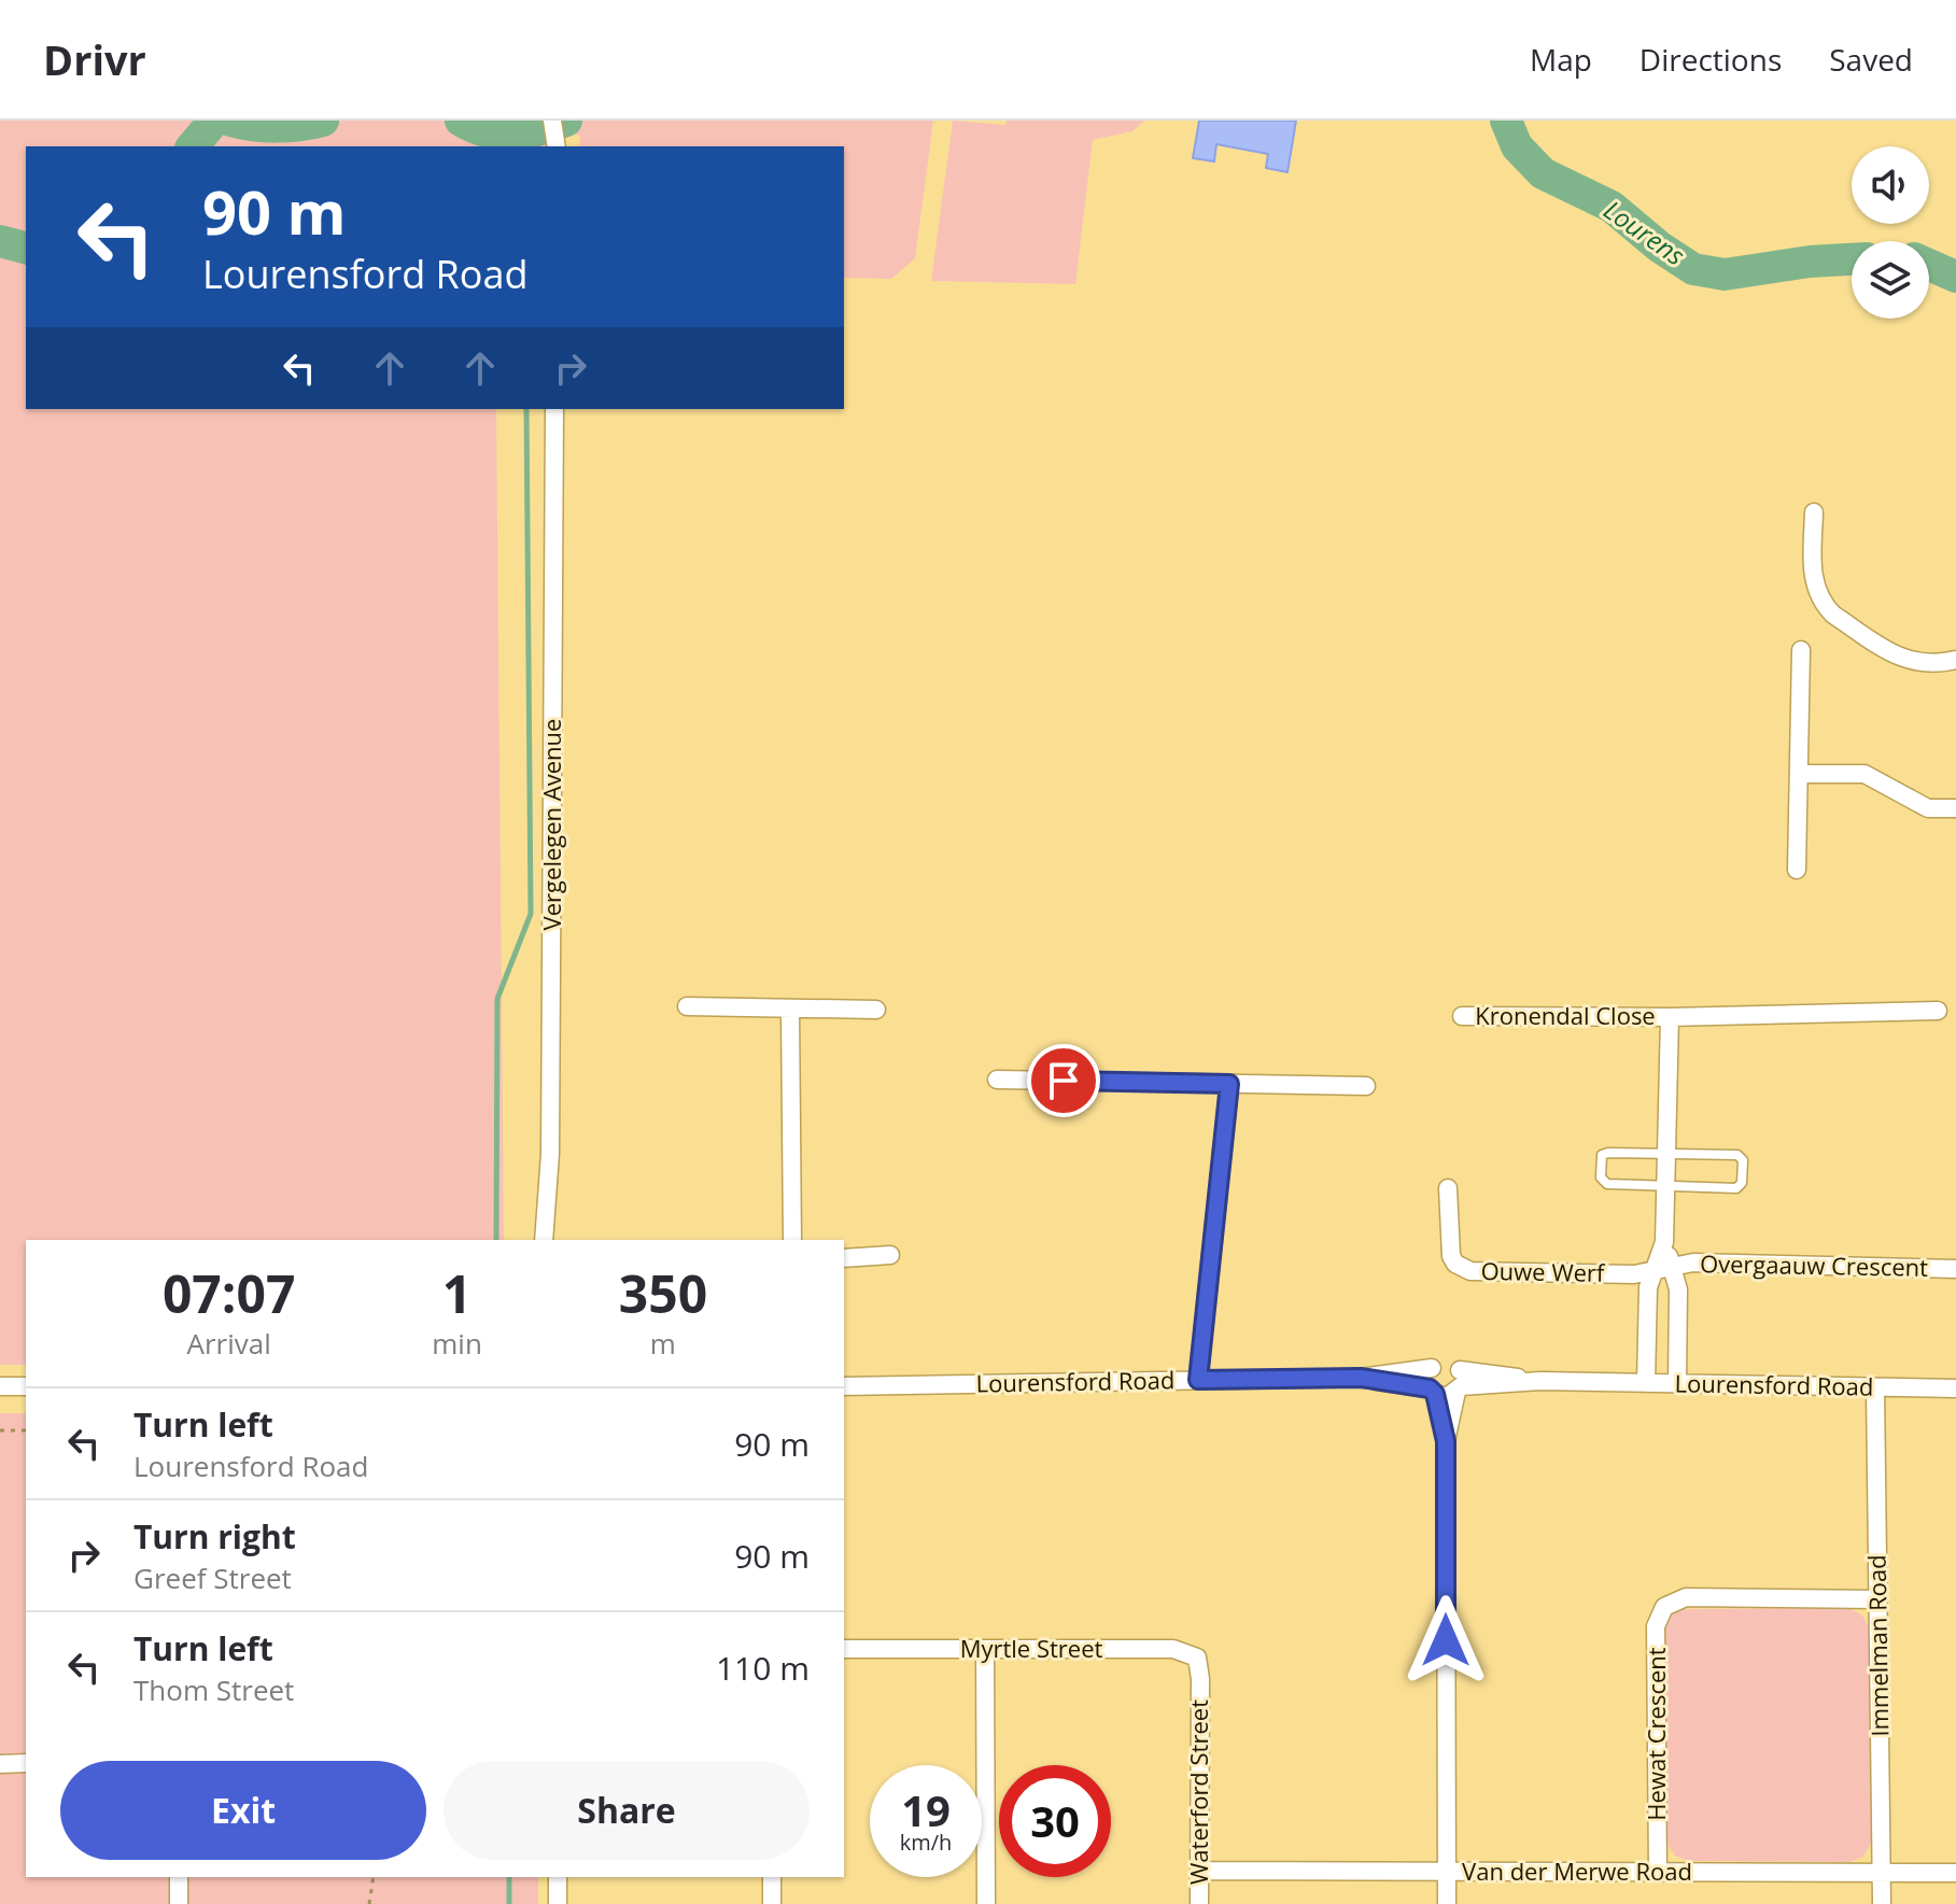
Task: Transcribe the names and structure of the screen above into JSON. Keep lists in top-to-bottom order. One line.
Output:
{"streets":{"street":["Vergelegen Avenue","Kronendal Close","Overgaauw Crescent","Ouwe Werf","Lourensford Road","Immelman Road","Myrtle Street","Hewat Crescent","Waterford Street","Van der Merwe Road"]},"crossings":[["Overgaauw Crescent","Ouwe Werf"],["Lourensford Road","Immelman Road"],["Immelman Road","Hewat Crescent"],["Immelman Road","Van der Merwe Road"],["Myrtle Street","Waterford Street"],["Hewat Crescent","Van der Merwe Road"],["Waterford Street","Van der Merwe Road"]],"water":["Lourens"],"page":{"header":"Drivr","nav":["Map","Directions","Saved"],"turn":["90 m","Lourensford Road"],"eta":["07:07","Arrival","1","min","350","m"],"list":[{"name":"Turn left","note":"Lourensford Road","value":"90 m"},{"name":"Turn right","note":"Greef Street","value":"90 m"},{"name":"Turn left","note":"Thom Street","value":"110 m"}],"buttons":["Exit","Share"],"speed":"19 km/h","limit":"30"}}
